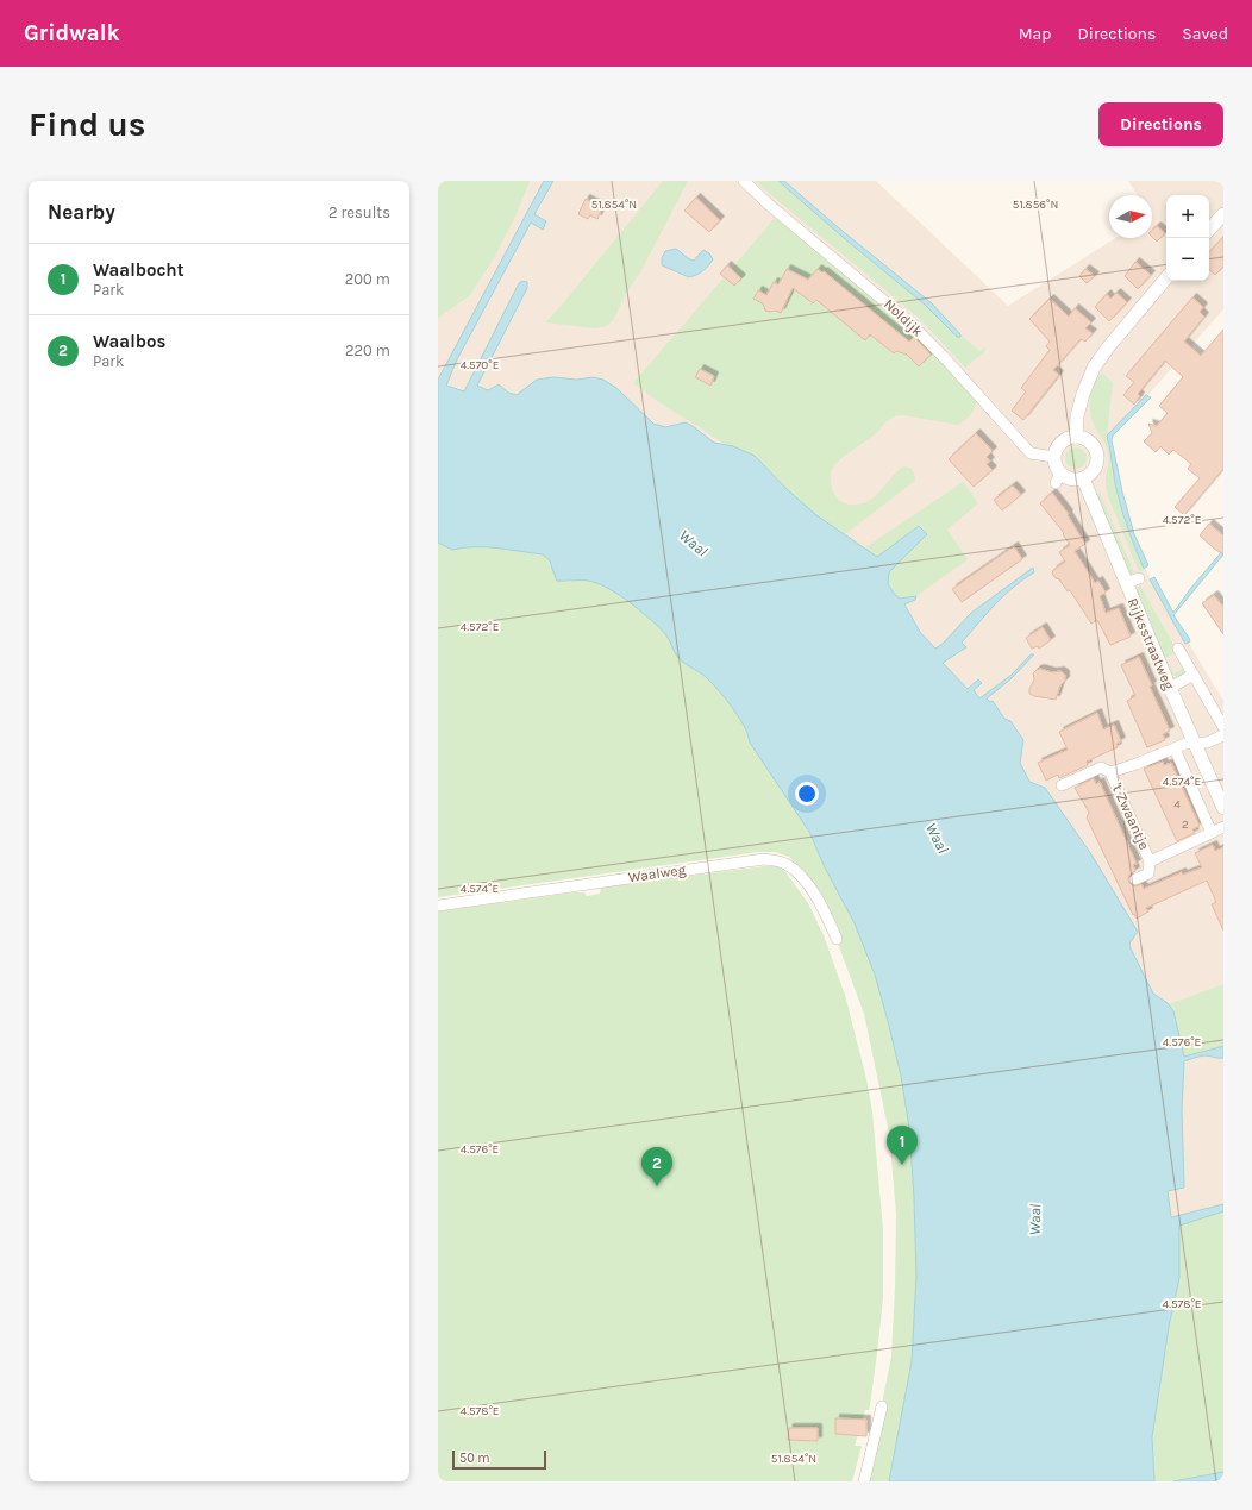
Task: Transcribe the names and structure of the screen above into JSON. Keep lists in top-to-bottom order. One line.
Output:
{"streets":{"street":["Noldijk","Rijksstraatweg","'t Zwaantje","Waalweg"]},"crossings":[["Noldijk","Rijksstraatweg"],["Rijksstraatweg","'t Zwaantje"]],"water":["Waal"],"house_numbers":["4","2"],"scale_bar":"50 m","north":"right","page":{"header":"Gridwalk","nav":["Map","Directions","Saved"],"buttons":"Directions","title":"Find us","heading":["Nearby","2 results"],"map_buttons":["+","−"],"list":[{"mark":"1","name":"Waalbocht","note":"Park","value":"200 m"},{"mark":"2","name":"Waalbos","note":"Park","value":"220 m"}],"pins":["1","2"],"scale":"50 m"},"coordinates":["51.854°N","51.856°N","4.570°E","4.572°E","4.574°E","4.576°E","4.578°E"]}
